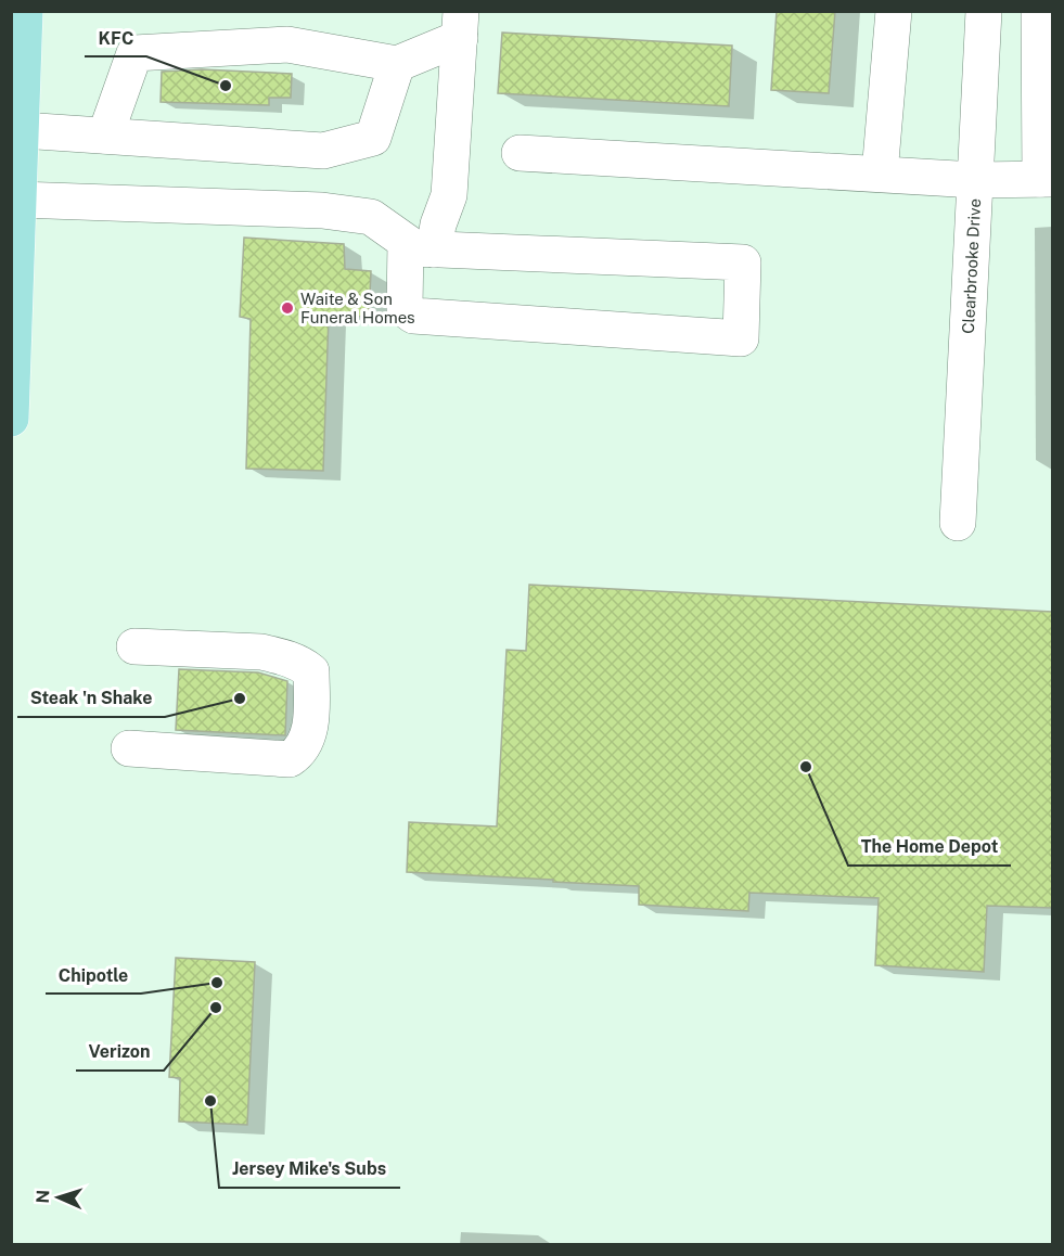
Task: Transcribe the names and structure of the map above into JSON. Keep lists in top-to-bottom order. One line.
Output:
{"streets":{"street":["Clearbrooke Drive"]},"places":["KFC","Waite & Son Funeral Homes","Steak 'n Shake","The Home Depot","Chipotle","Verizon","Jersey Mike's Subs"],"north":"left"}
